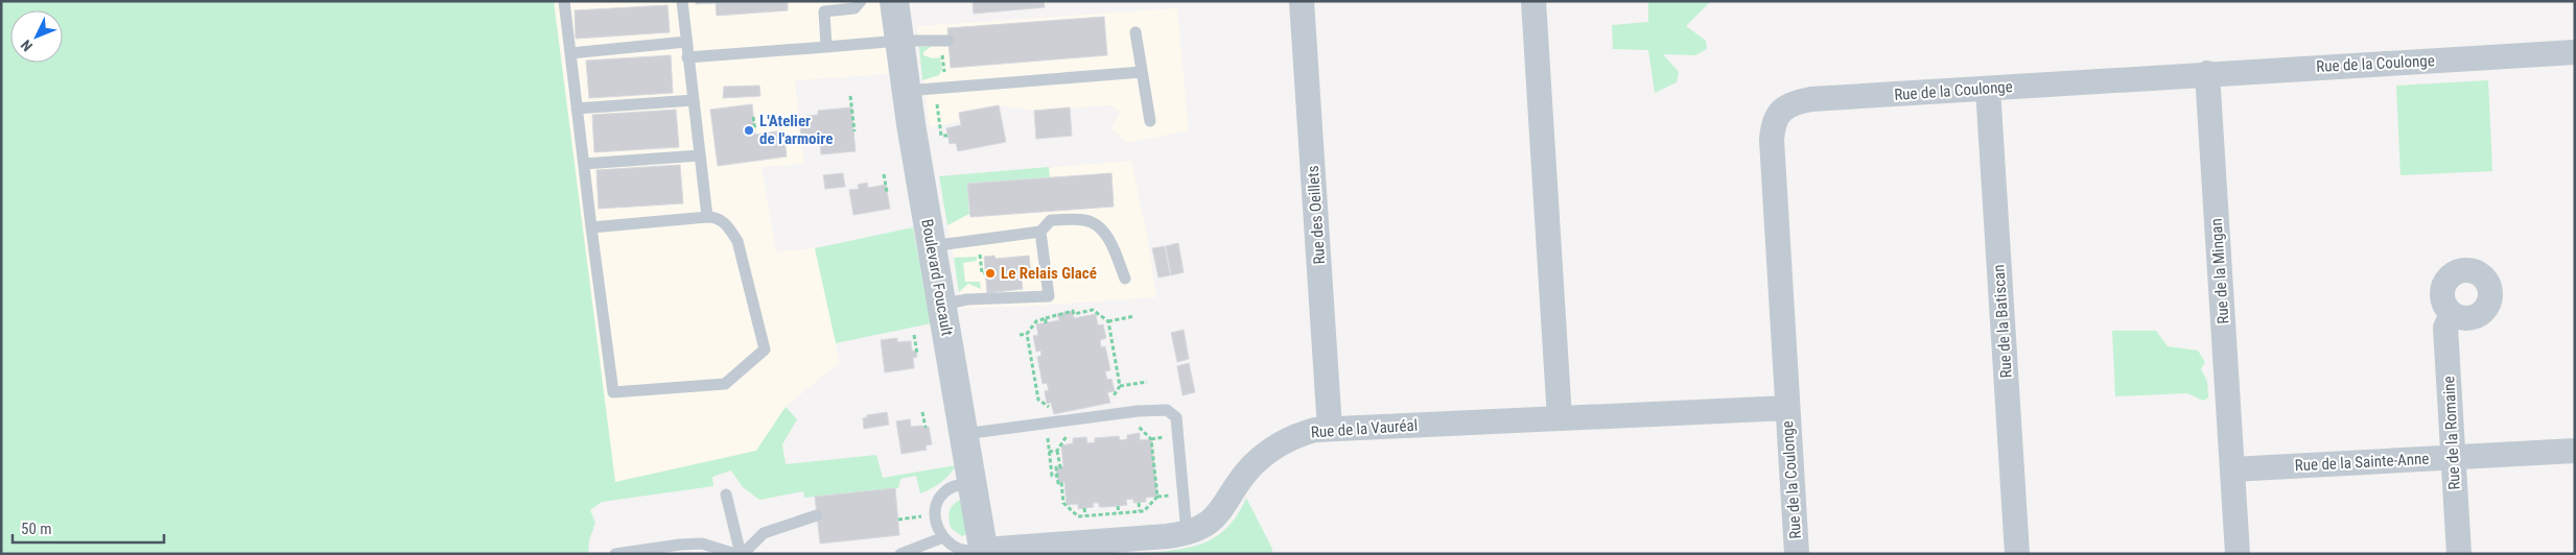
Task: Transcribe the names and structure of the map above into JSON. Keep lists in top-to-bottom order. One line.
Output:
{"streets":{"street":["Rue de la Coulonge","Rue des Oeillets","Rue de la Mingan","Boulevard Foucault","Rue de la Batiscan","Rue de la Vauréal","Rue de la Romaine","Rue de la Sainte-Anne"]},"crossings":[["Rue de la Coulonge","Rue de la Mingan"],["Rue de la Coulonge","Rue de la Batiscan"],["Rue de la Coulonge","Rue de la Vauréal"],["Rue des Oeillets","Rue de la Vauréal"],["Rue de la Mingan","Rue de la Sainte-Anne"],["Boulevard Foucault","Rue de la Vauréal"],["Rue de la Romaine","Rue de la Sainte-Anne"]],"places":["L'Atelier de l'armoire","Le Relais Glacé"],"scale_bar":"50 m","north":"bottom left"}
